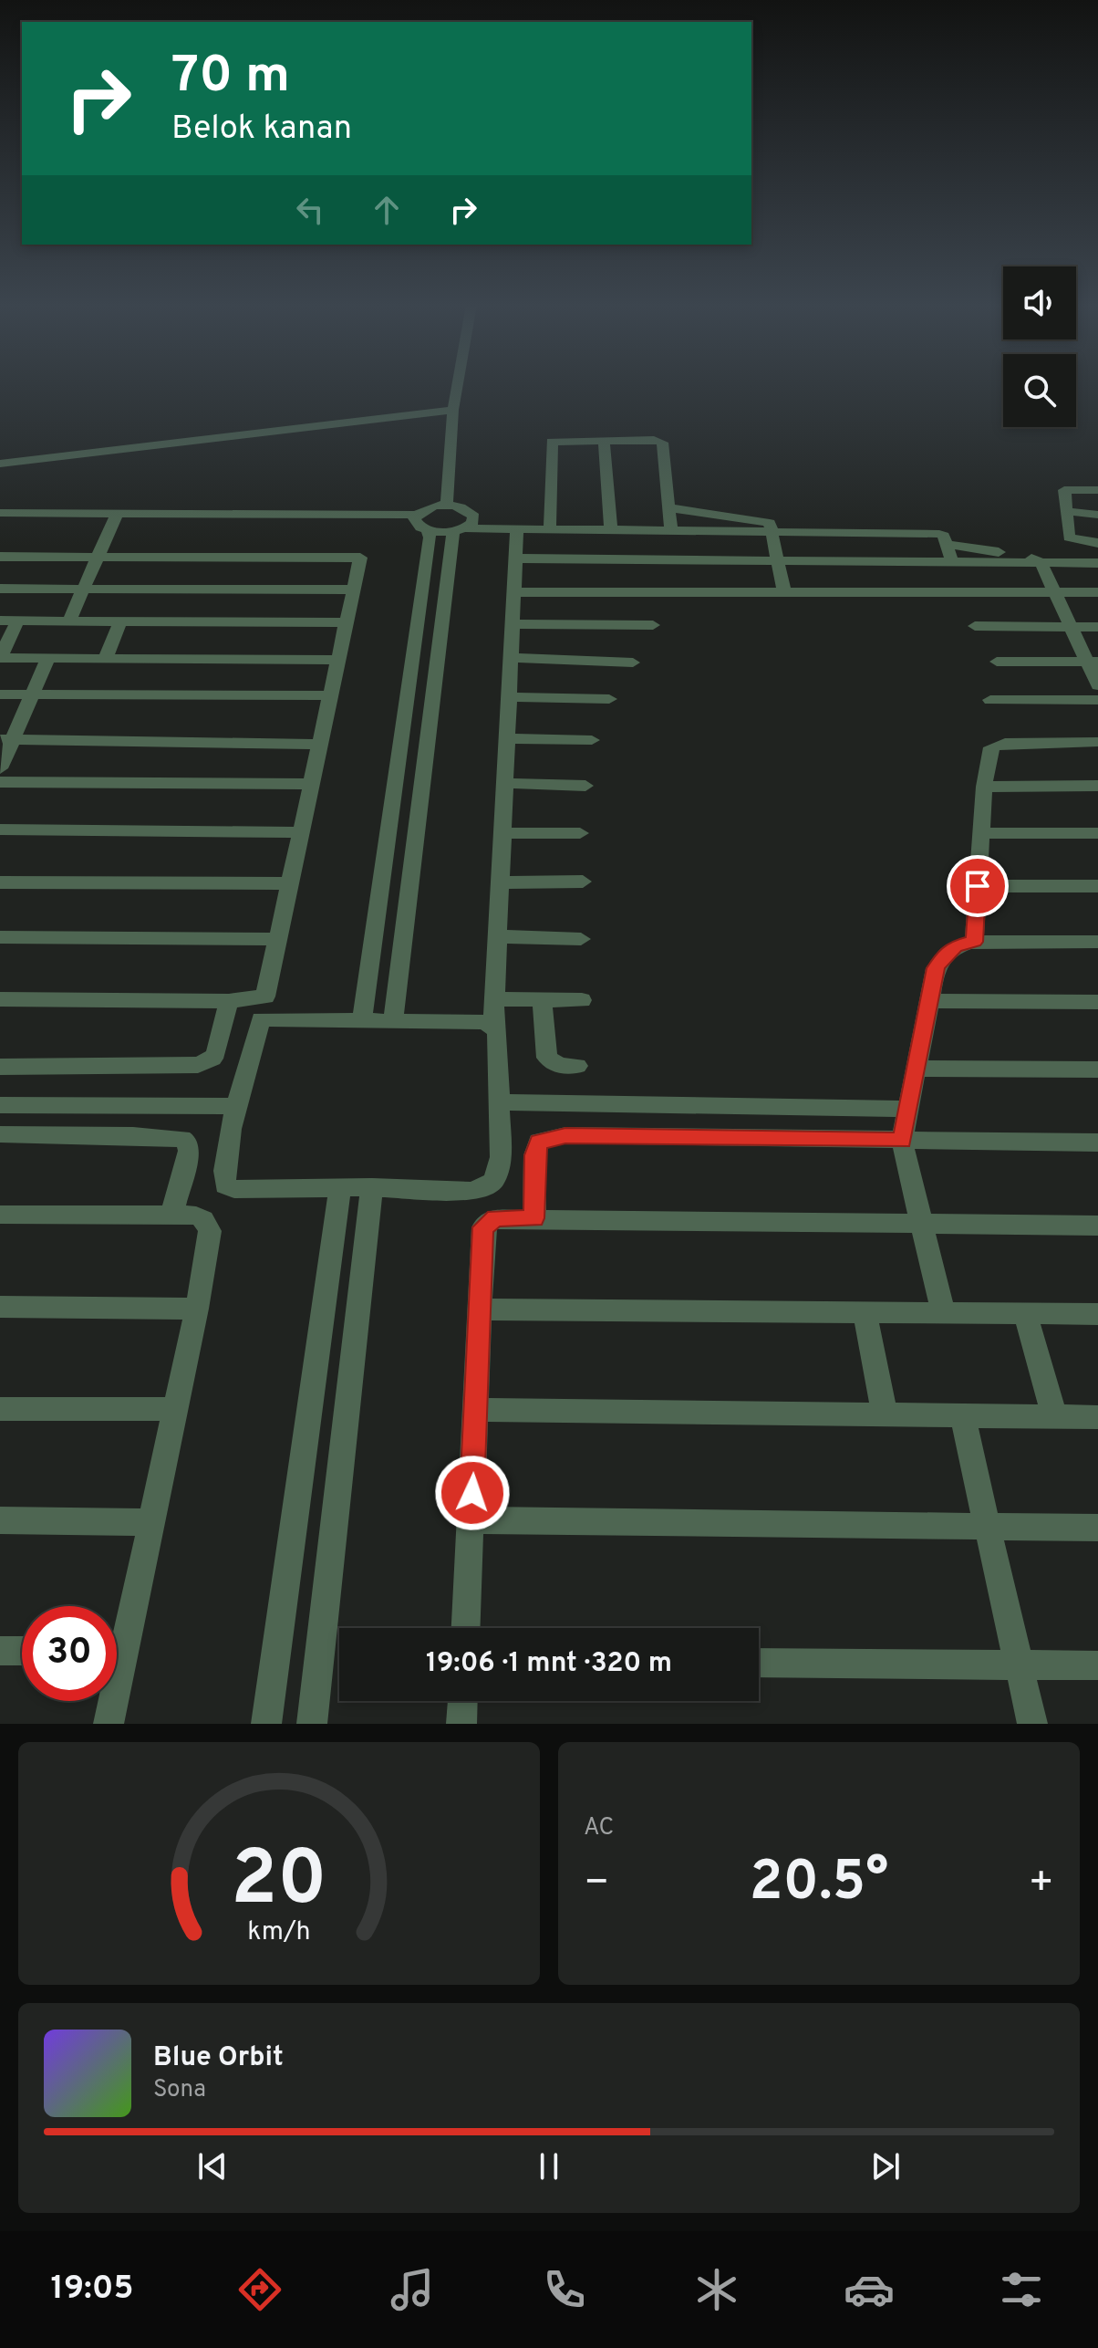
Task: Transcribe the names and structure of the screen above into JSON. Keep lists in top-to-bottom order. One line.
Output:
{"page":{"turn":["70 m","Belok kanan"],"limit":"30","trip":"19:06 · 1 mnt · 320 m","tile":"AC","heat":["−","20.5°","+"],"song":["Blue Orbit","Sona"],"tabs":"19:05","gauge":["20","km/h"]}}
